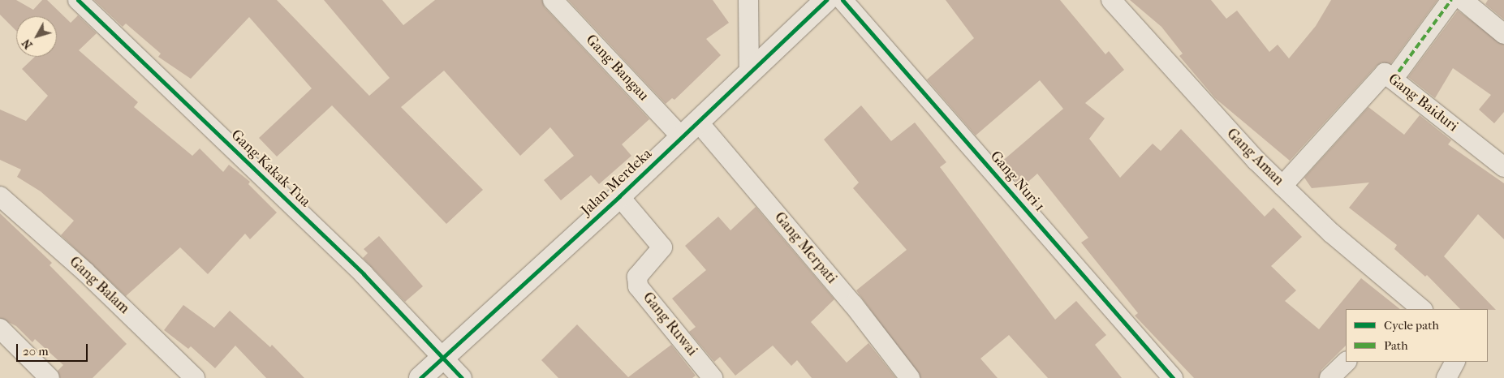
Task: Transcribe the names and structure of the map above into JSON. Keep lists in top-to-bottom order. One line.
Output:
{"streets":{"street":["Gang Bangau","Gang Baiduri","Gang Aman","Gang Kakak Tua","Gang Nuri 1","Jalan Merdeka","Gang Merpati","Gang Balam","Gang Ruwai"]},"crossings":[["Gang Bangau","Jalan Merdeka"],["Gang Baiduri","Gang Aman"],["Gang Kakak Tua","Jalan Merdeka"],["Jalan Merdeka","Gang Merpati"],["Jalan Merdeka","Gang Ruwai"]],"legend":["Cycle path","Path"],"scale_bar":"20 m","north":"bottom left"}
